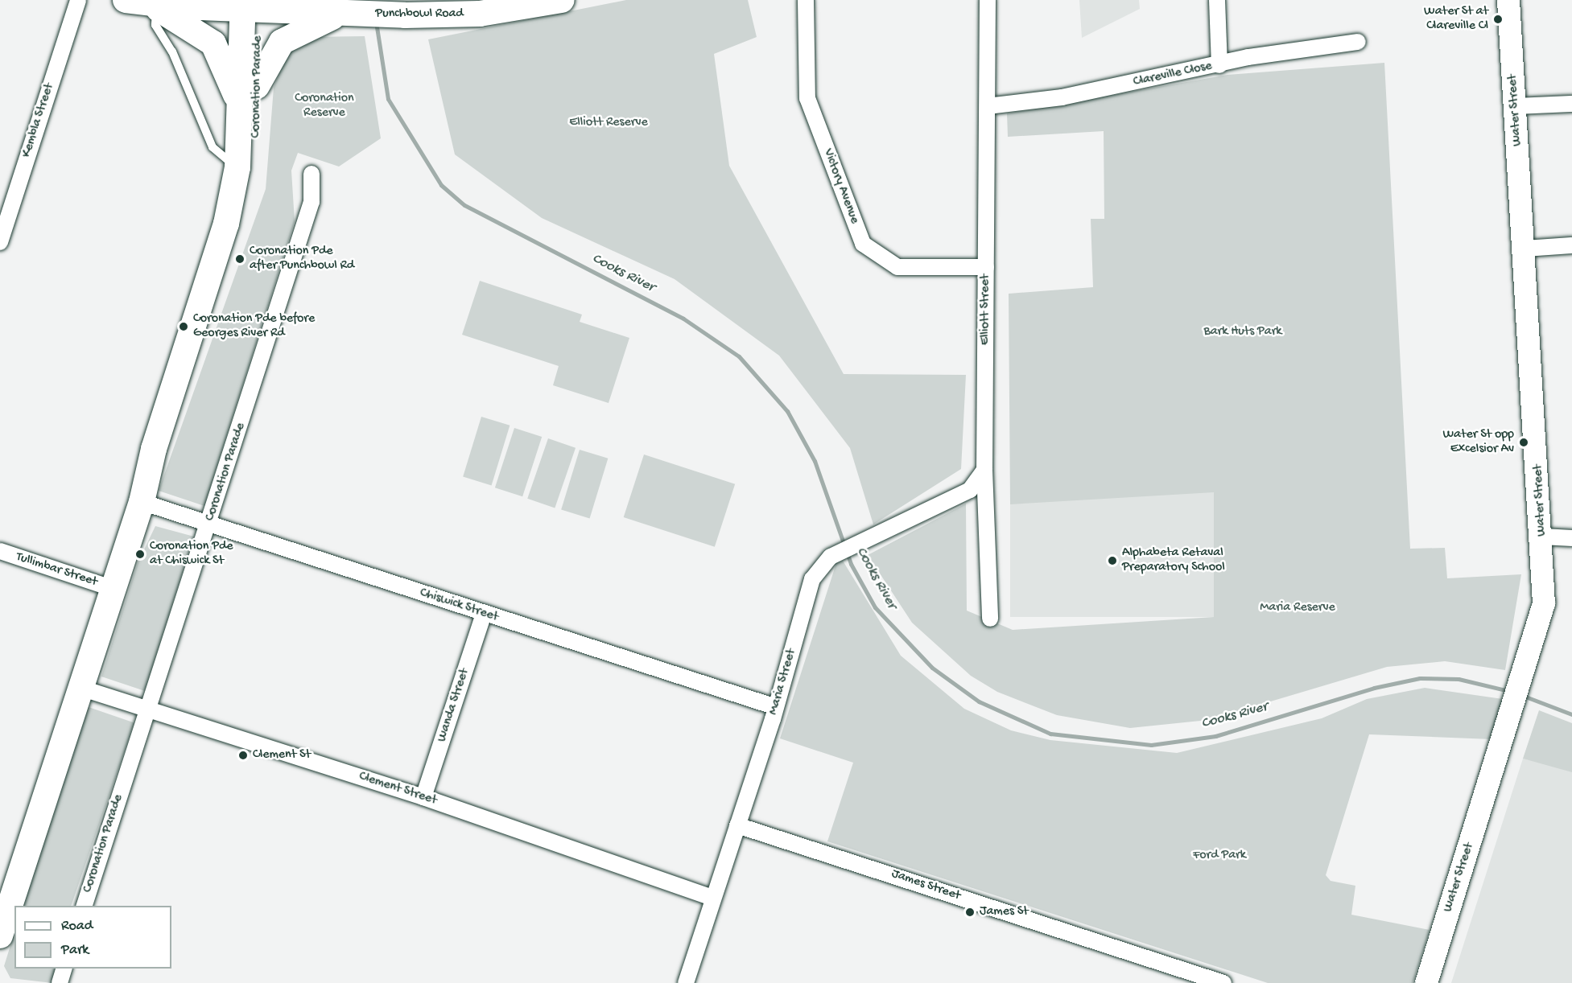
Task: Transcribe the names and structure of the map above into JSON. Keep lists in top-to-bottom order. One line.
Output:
{"streets":{"main road":["Punchbowl Road","Coronation Parade","Water Street"],"street":["Clareville Close","Kembla Street","Victory Avenue","Elliott Street","Tullimbar Street","Chiswick Street","Maria Street","Wanda Street","Clement Street","James Street"]},"crossings":[["Punchbowl Road","Coronation Parade"],["Clareville Close","Elliott Street"],["Coronation Parade","Tullimbar Street"],["Coronation Parade","Chiswick Street"],["Coronation Parade","Clement Street"],["Victory Avenue","Elliott Street"],["Elliott Street","Maria Street"],["Chiswick Street","Maria Street"],["Chiswick Street","Wanda Street"],["Maria Street","Clement Street"],["Maria Street","James Street"],["Wanda Street","Clement Street"]],"water":["Cooks River"],"parks":["Coronation Reserve","Elliott Reserve","Bark Huts Park","Maria Reserve","Ford Park"],"places":["Water St at Clareville Cl","Coronation Pde after Punchbowl Rd","Coronation Pde before Georges River Rd","Water St opp Excelsior Av","Coronation Pde at Chiswick St","Alphabeta Retaval Preparatory School","Clement St","James St"],"legend":["Road","Park"]}
